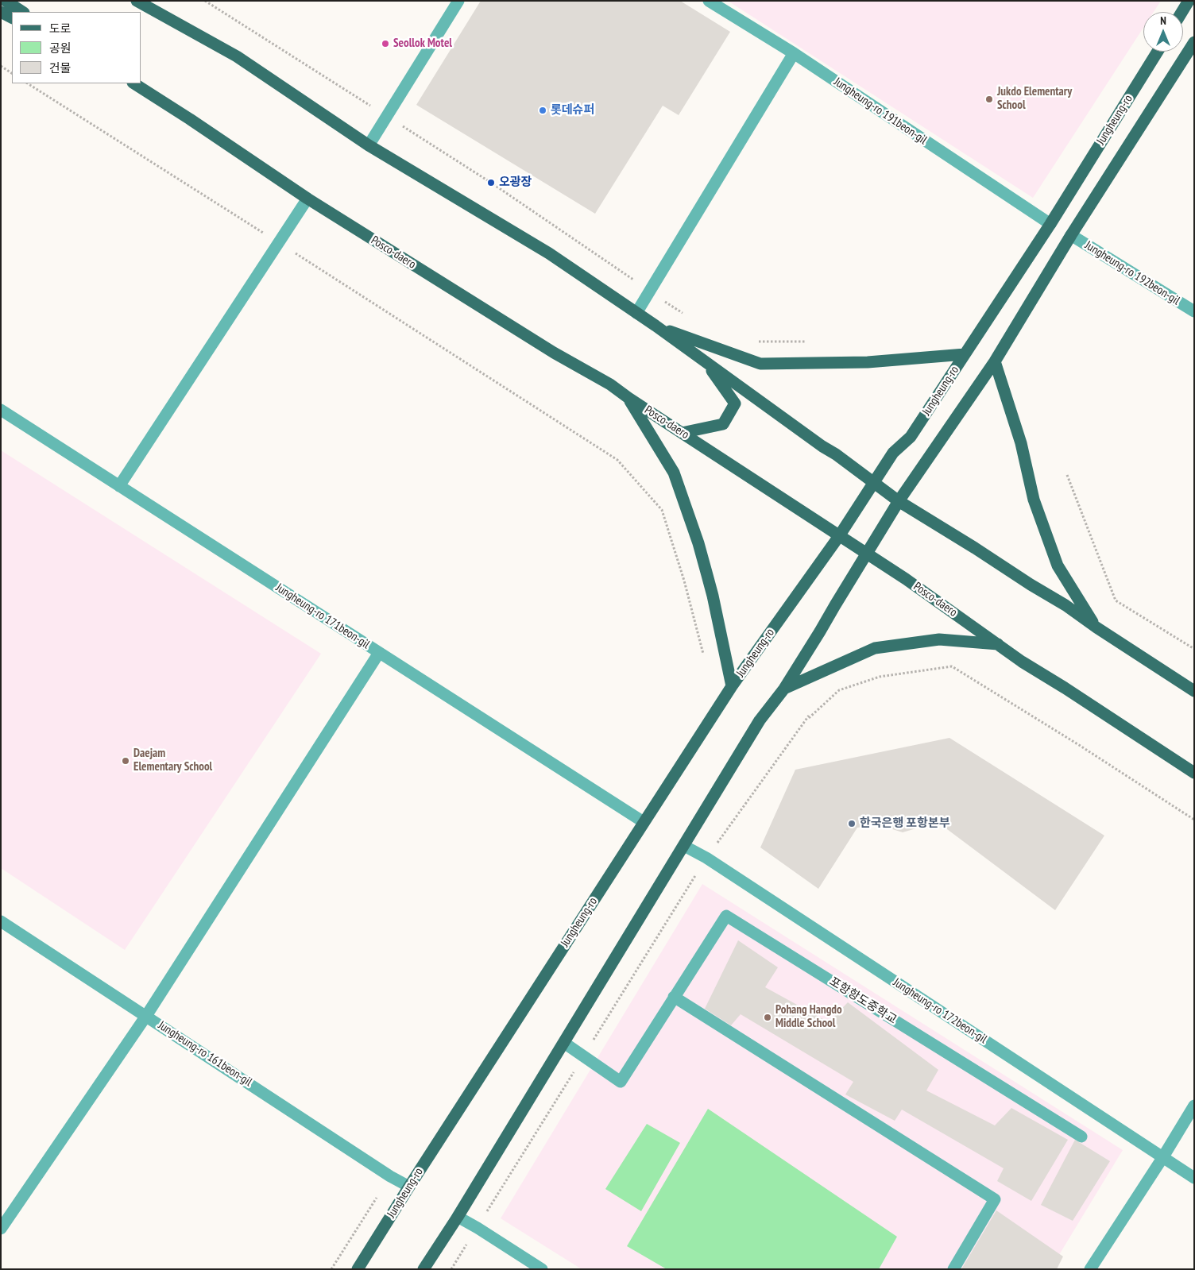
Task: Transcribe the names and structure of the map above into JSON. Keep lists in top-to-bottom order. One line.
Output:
{"streets":{"main road":["Jungheung-ro","Posco-daero"],"street":["Jungheung-ro 191beon-gil","Jungheung-ro 192beon-gil","Jungheung-ro 171beon-gil","포항항도중학교","Jungheung-ro 172beon-gil","Jungheung-ro 161beon-gil"]},"crossings":[["Jungheung-ro 191beon-gil","Jungheung-ro"],["Jungheung-ro","Posco-daero"],["Jungheung-ro","Jungheung-ro 192beon-gil"],["Jungheung-ro","Jungheung-ro 171beon-gil"],["Jungheung-ro","포항항도중학교"],["Jungheung-ro","Jungheung-ro 172beon-gil"],["Jungheung-ro","Jungheung-ro 161beon-gil"]],"places":["Seollok Motel","Jukdo Elementary School","롯데슈퍼","오광장","Daejam Elementary School","한국은행 포항본부","Pohang Hangdo Middle School"],"legend":["도로","공원","건물"],"north":"top"}
